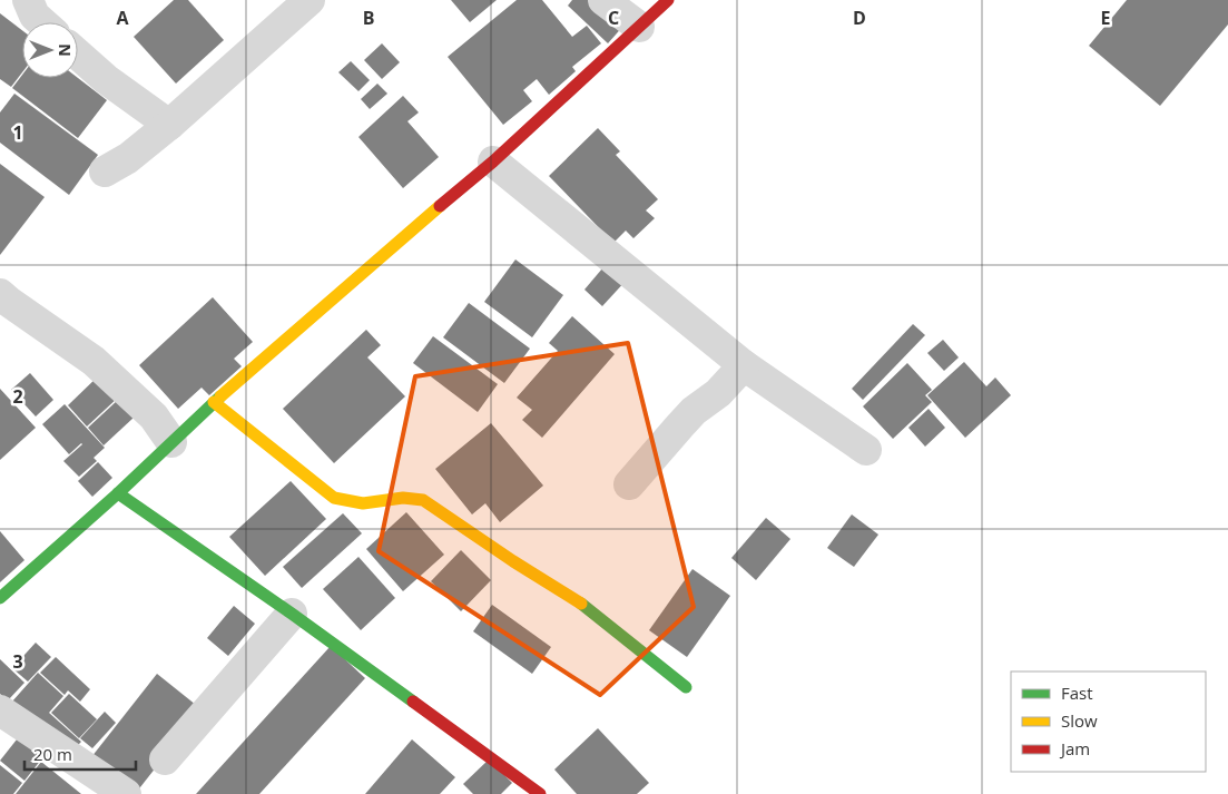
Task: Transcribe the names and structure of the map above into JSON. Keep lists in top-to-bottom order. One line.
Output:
{"legend":["Fast","Slow","Jam"],"scale_bar":"20 m","north":"right","grid":{"columns":["A","B","C","D","E"],"rows":["1","2","3"]}}
